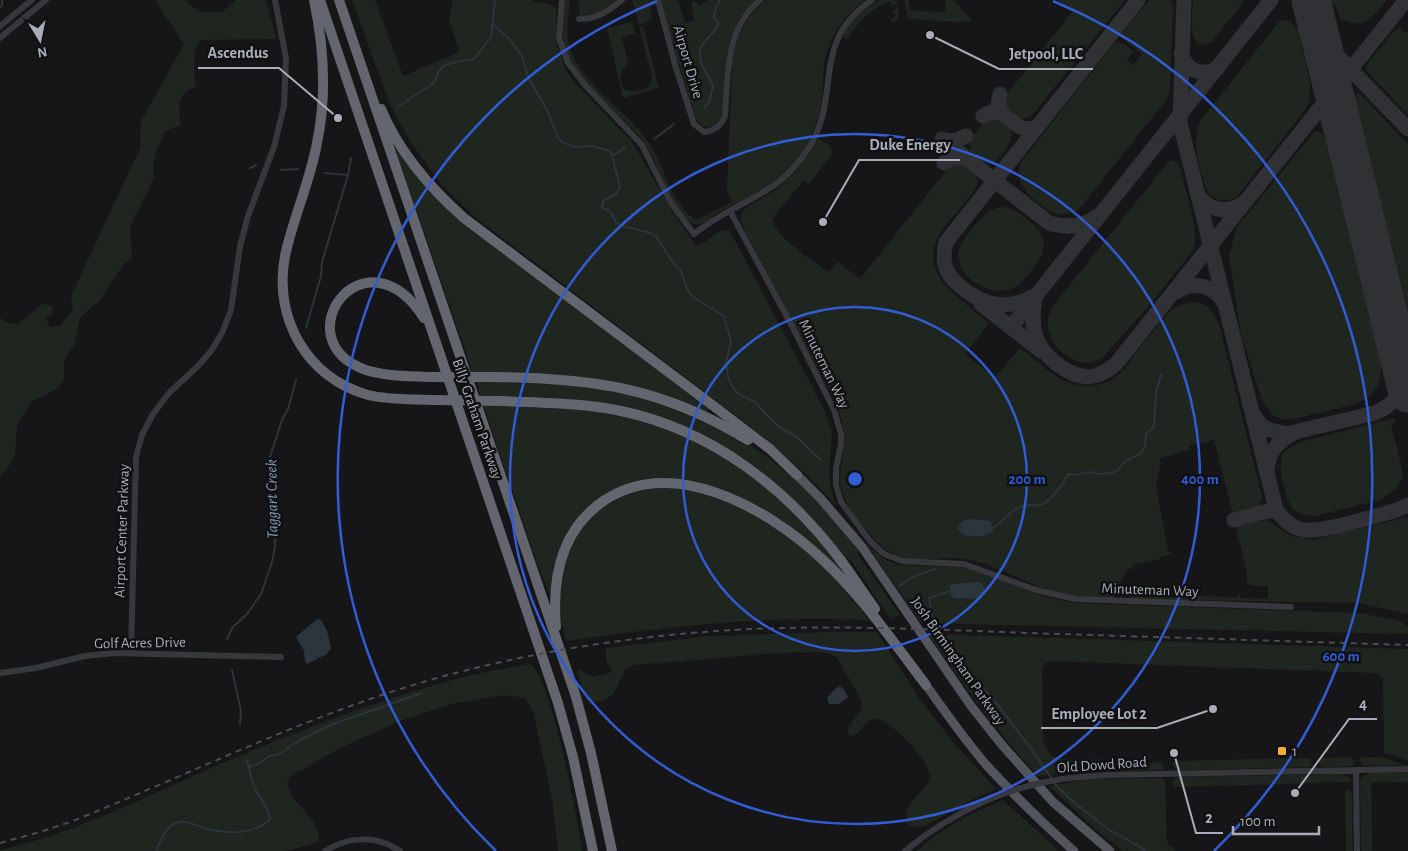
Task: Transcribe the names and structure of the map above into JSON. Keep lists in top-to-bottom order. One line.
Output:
{"streets":{"highway":["Billy Graham Parkway"],"main road":["Josh Birmingham Parkway"],"street":["Airport Drive","Minuteman Way","Airport Center Parkway","Golf Acres Drive","Old Dowd Road"]},"crossings":[["Airport Center Parkway","Golf Acres Drive"]],"water":["Taggart Creek"],"places":{"other":["Jetpool, LLC","Ascendus","Duke Energy","Employee Lot 2","2","4"],"transit":["1"]},"scale_bar":"100 m","north":"bottom","rings":["200 m","400 m","600 m"]}
